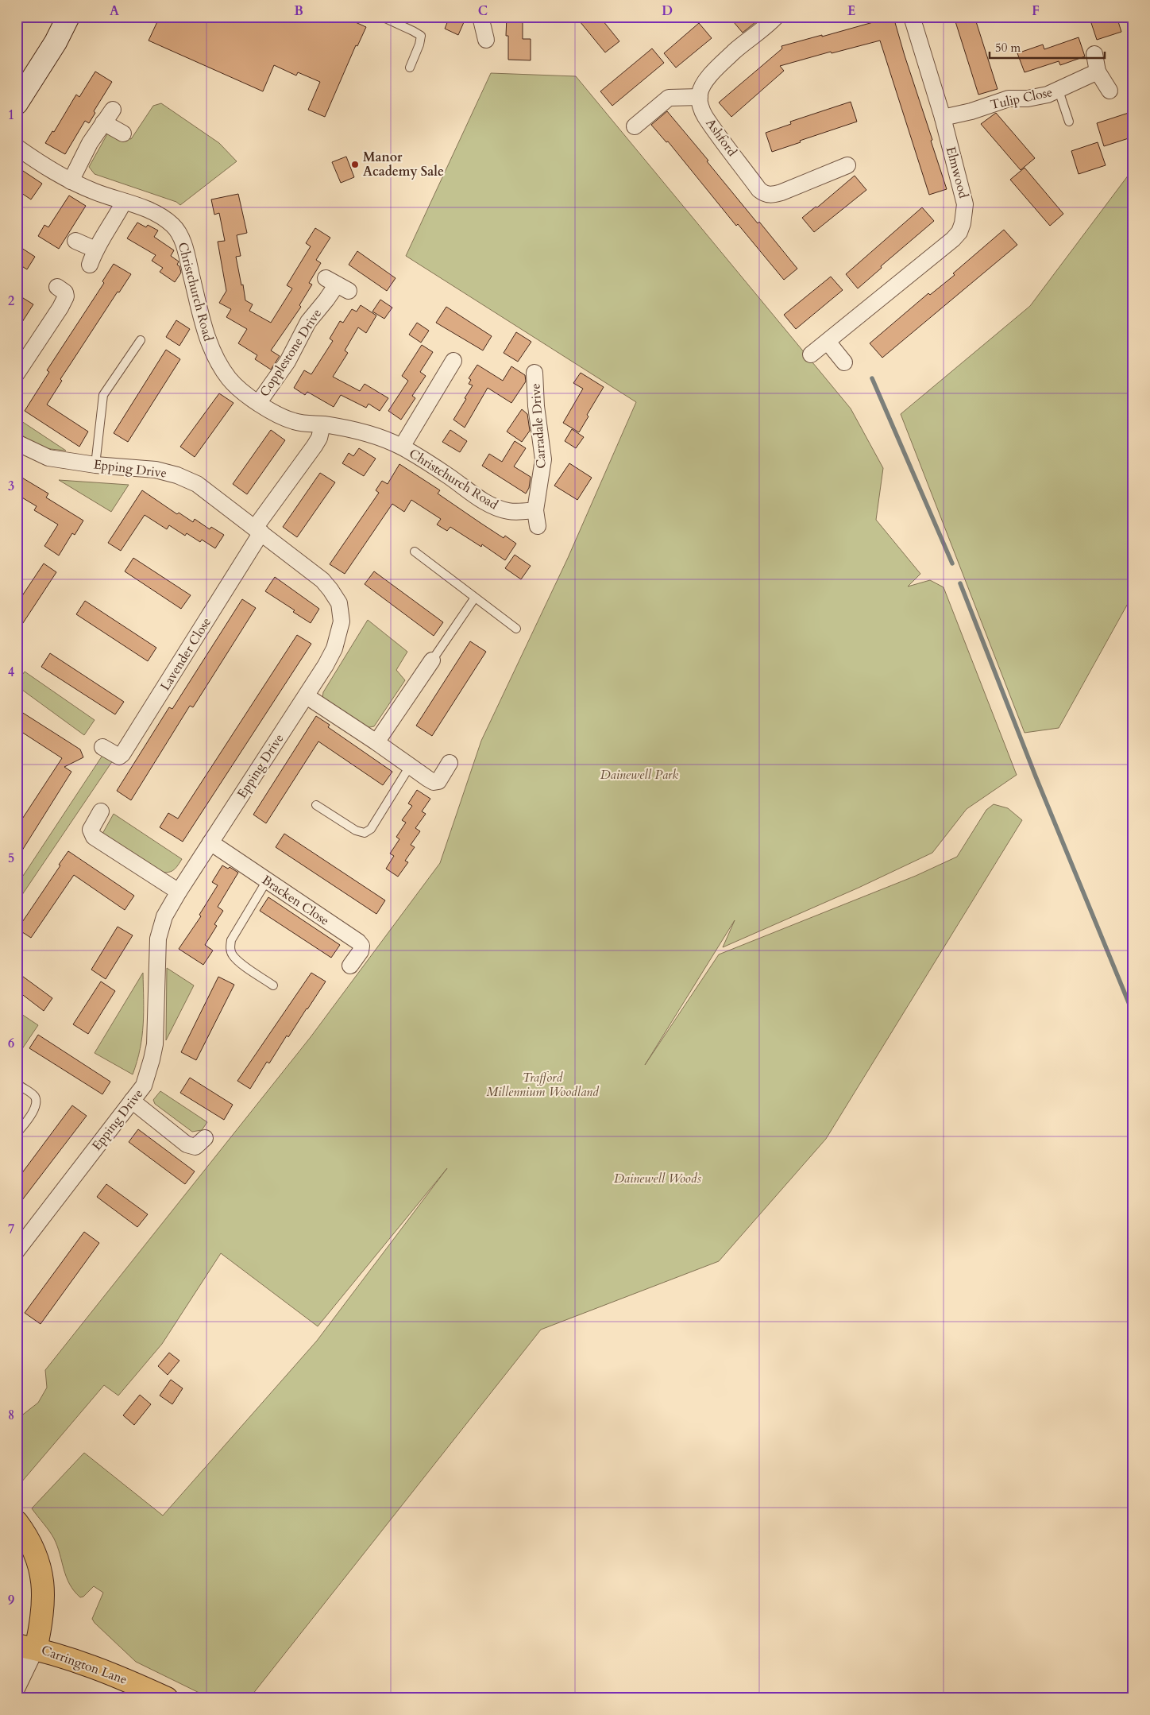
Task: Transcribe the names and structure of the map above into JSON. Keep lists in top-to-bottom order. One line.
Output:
{"streets":{"main road":["Carrington Lane"],"street":["Tulip Close","Ashford","Elmwood","Christchurch Road","Copplestone Drive","Carradale Drive","Epping Drive","Lavender Close","Bracken Close"]},"crossings":[["Tulip Close","Elmwood"],["Christchurch Road","Copplestone Drive"],["Christchurch Road","Carradale Drive"],["Christchurch Road","Lavender Close"],["Epping Drive","Lavender Close"],["Epping Drive","Bracken Close"]],"parks":["Dainewell Park","Trafford Millennium Woodland","Dainewell Woods"],"places":["Manor Academy Sale"],"scale_bar":"50 m","grid":{"columns":["A","B","C","D","E","F"],"rows":["1","2","3","4","5","6","7","8","9"]}}
